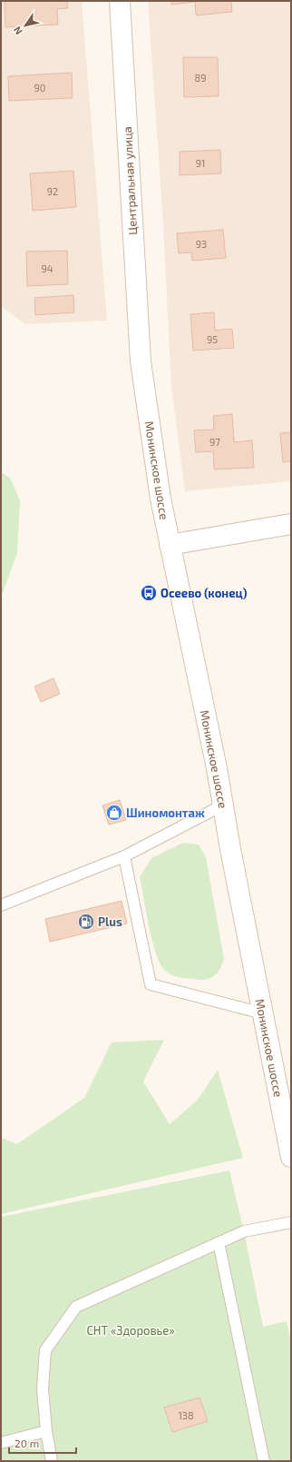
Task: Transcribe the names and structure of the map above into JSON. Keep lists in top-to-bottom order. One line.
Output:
{"streets":{"main road":["Центральная улица","Монинское шоссе"]},"crossings":[["Центральная улица","Монинское шоссе"]],"parks":["СНТ «Здоровье»"],"places":{"bus stop":["Осеево (конец)"],"shop":["Шиномонтаж"],"fuel station":["Plus"]},"house_numbers":["89","90","91","92","93","94","95","97","138"],"scale_bar":"20 m","north":"bottom left"}
